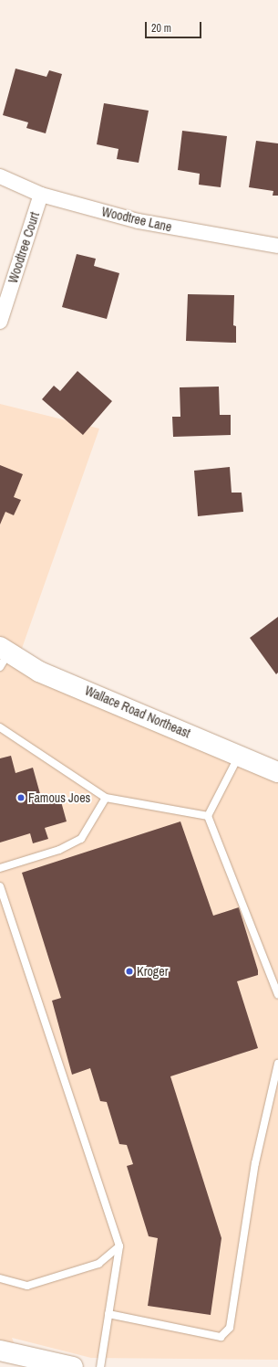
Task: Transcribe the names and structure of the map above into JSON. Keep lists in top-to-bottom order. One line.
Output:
{"streets":{"street":["Woodtree Lane","Woodtree Court","Wallace Road Northeast"]},"crossings":[["Woodtree Lane","Woodtree Court"]],"places":["Famous Joes","Kroger"],"scale_bar":"20 m"}
